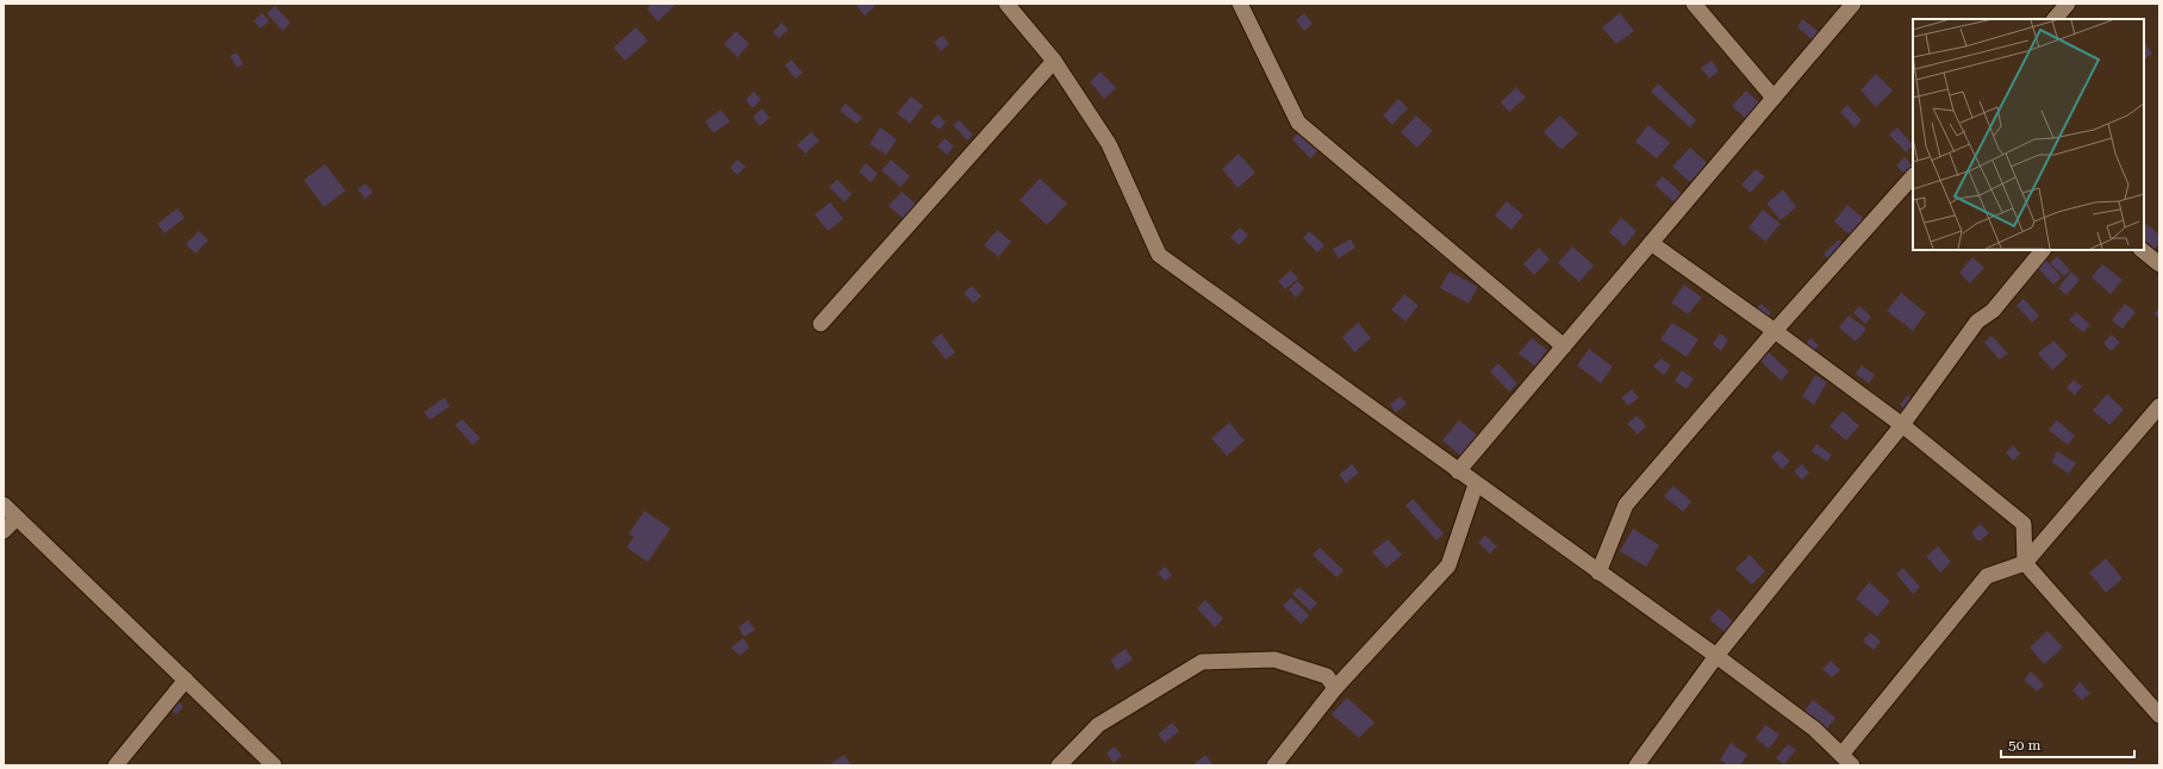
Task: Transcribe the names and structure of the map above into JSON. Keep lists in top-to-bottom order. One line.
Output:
{"scale_bar":"50 m"}
